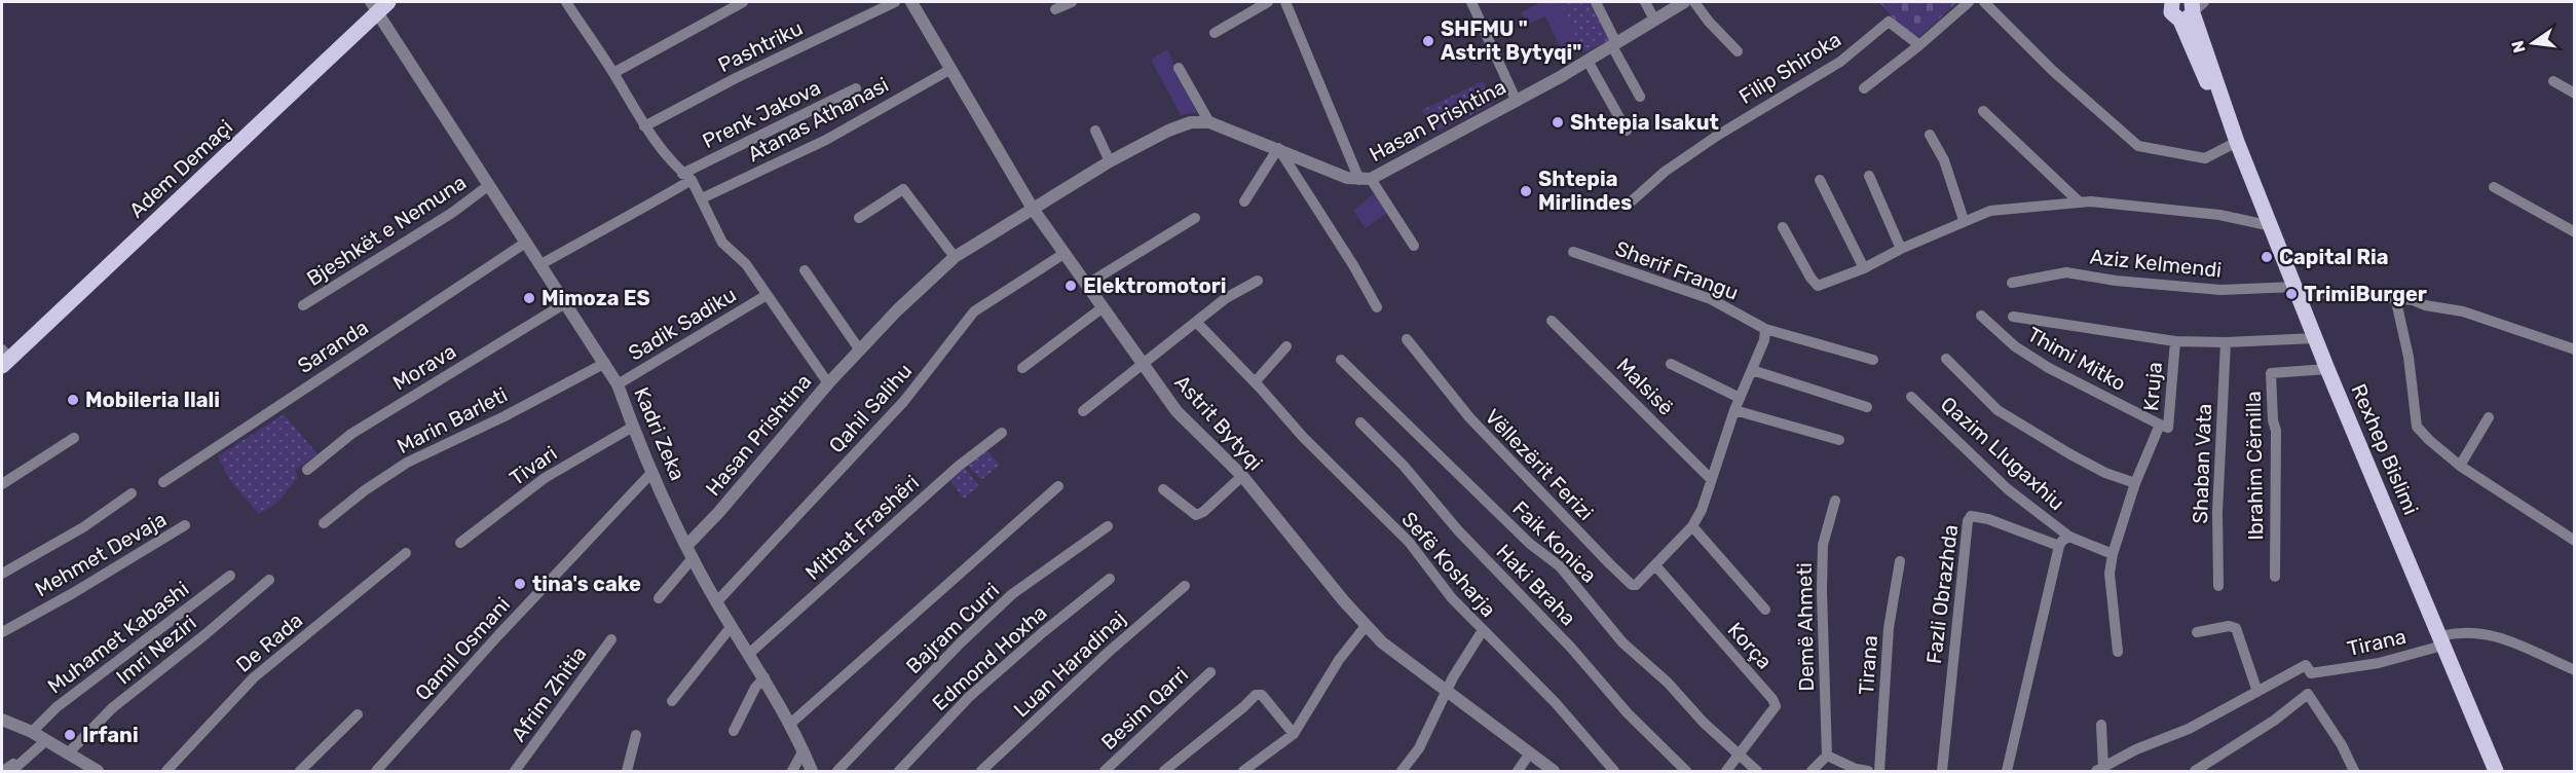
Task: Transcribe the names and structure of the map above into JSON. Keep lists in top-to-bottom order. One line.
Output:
{"streets":{"main road":["Adem Demaçi","Rexhep Bislimi"],"street":["Pashtriku","Filip Shiroka","Prenk Jakova","Atanas Athanasi","Hasan Prishtina","Bjeshkët e Nemuna","Aziz Kelmendi","Sherif Frangu","Sadik Sadiku","Saranda","Thimi Mitko","Morava","Malsisë","Kruja","Qahil Salihu","Marin Barleti","Astrit Bytyqi","Kadri Zeka","Qazim Llugaxhiu","Shaban Vata","Vëllezërit Ferizi","Tivari","Ibrahim Cërnilla","Mithat Frashëri","Faik Konica","Mehmet Devaja","Sefë Kosharja","Haki Braha","Fazli Obrazhda","Demë Ahmeti","Bajram Curri","Muhamet Kabashi","De Rada","Tirana","Korça","Qamil Osmani","Imri Neziri","Edmond Hoxha","Luan Haradinaj","Afrim Zhitia","Besim Qarri"]},"crossings":[["Atanas Athanasi","Astrit Bytyqi"],["Hasan Prishtina","Astrit Bytyqi"],["Hasan Prishtina","Kadri Zeka"],["Adem Demaçi","Kadri Zeka"],["Bjeshkët e Nemuna","Kadri Zeka"],["Aziz Kelmendi","Rexhep Bislimi"],["Sadik Sadiku","Kadri Zeka"],["Saranda","Kadri Zeka"],["Thimi Mitko","Kruja"],["Morava","Kadri Zeka"],["Kruja","Rexhep Bislimi"],["Kruja","Shaban Vata"],["Qahil Salihu","Astrit Bytyqi"],["Qahil Salihu","Kadri Zeka"],["Marin Barleti","Kadri Zeka"],["Kadri Zeka","Tivari"],["Kadri Zeka","Mithat Frashëri"],["Kadri Zeka","Qamil Osmani"],["Rexhep Bislimi","Ibrahim Cërnilla"],["Rexhep Bislimi","Tirana"],["Vëllezërit Ferizi","Korça"],["Faik Konica","Korça"]],"places":["SHFMU \" Astrit Bytyqi\"","Shtepia Isakut","Shtepia Mirlindes","Capital Ria","Elektromotori","TrimiBurger","Mimoza ES","Mobileria Ilali","tina's cake","Irfani"],"north":"left"}
